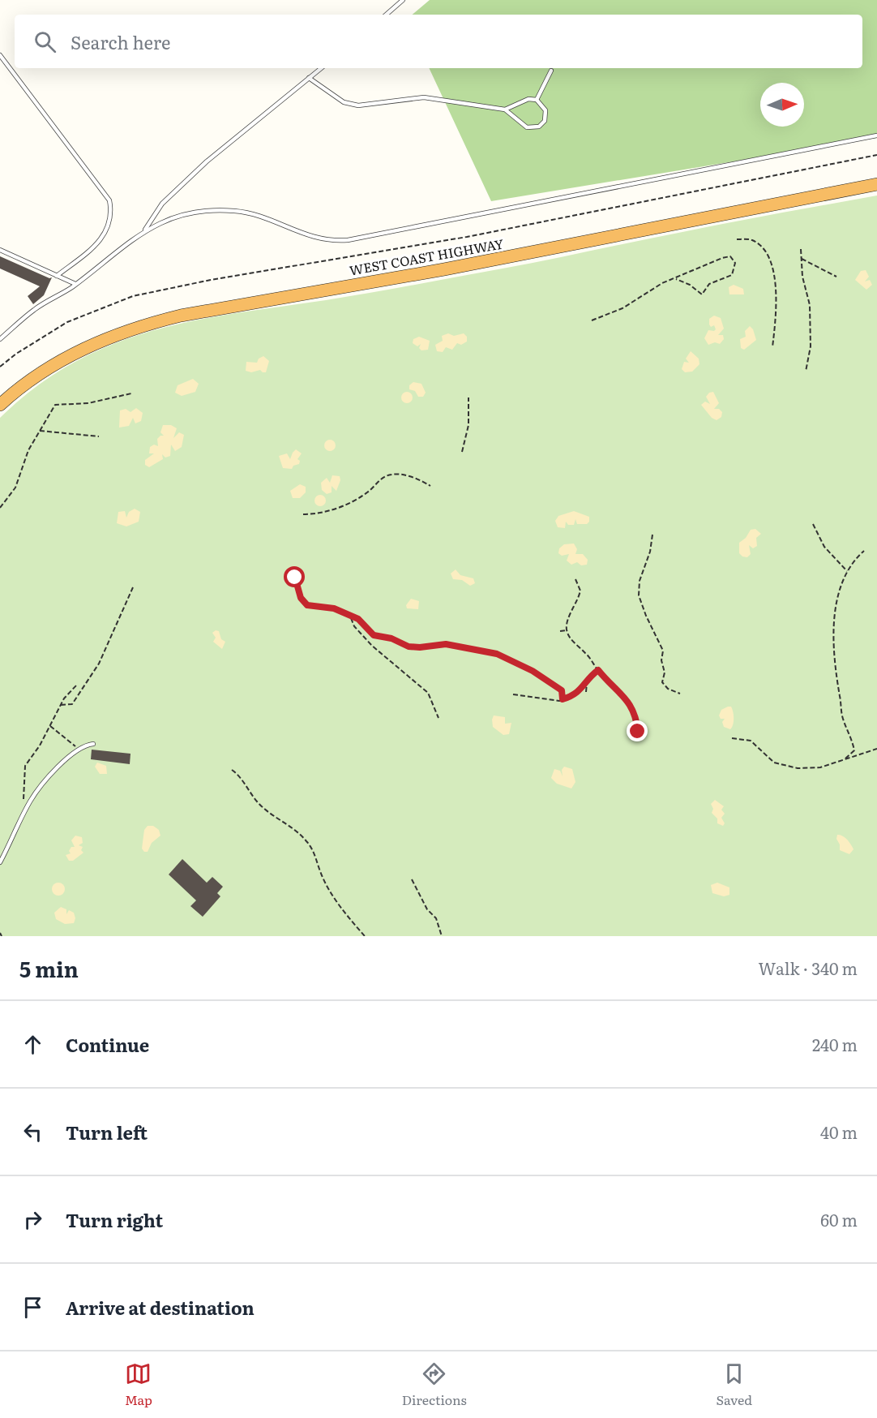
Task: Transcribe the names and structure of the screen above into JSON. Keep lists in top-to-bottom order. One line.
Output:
{"streets":{"highway":["WEST COAST HIGHWAY"]},"north":"right","page":{"search":"Search here","heading":["5 min","Walk · 340 m"],"list":[["Continue","240 m"],["Turn left","40 m"],["Turn right","60 m"],"Arrive at destination"],"nav":["Map","Directions","Saved"]}}
